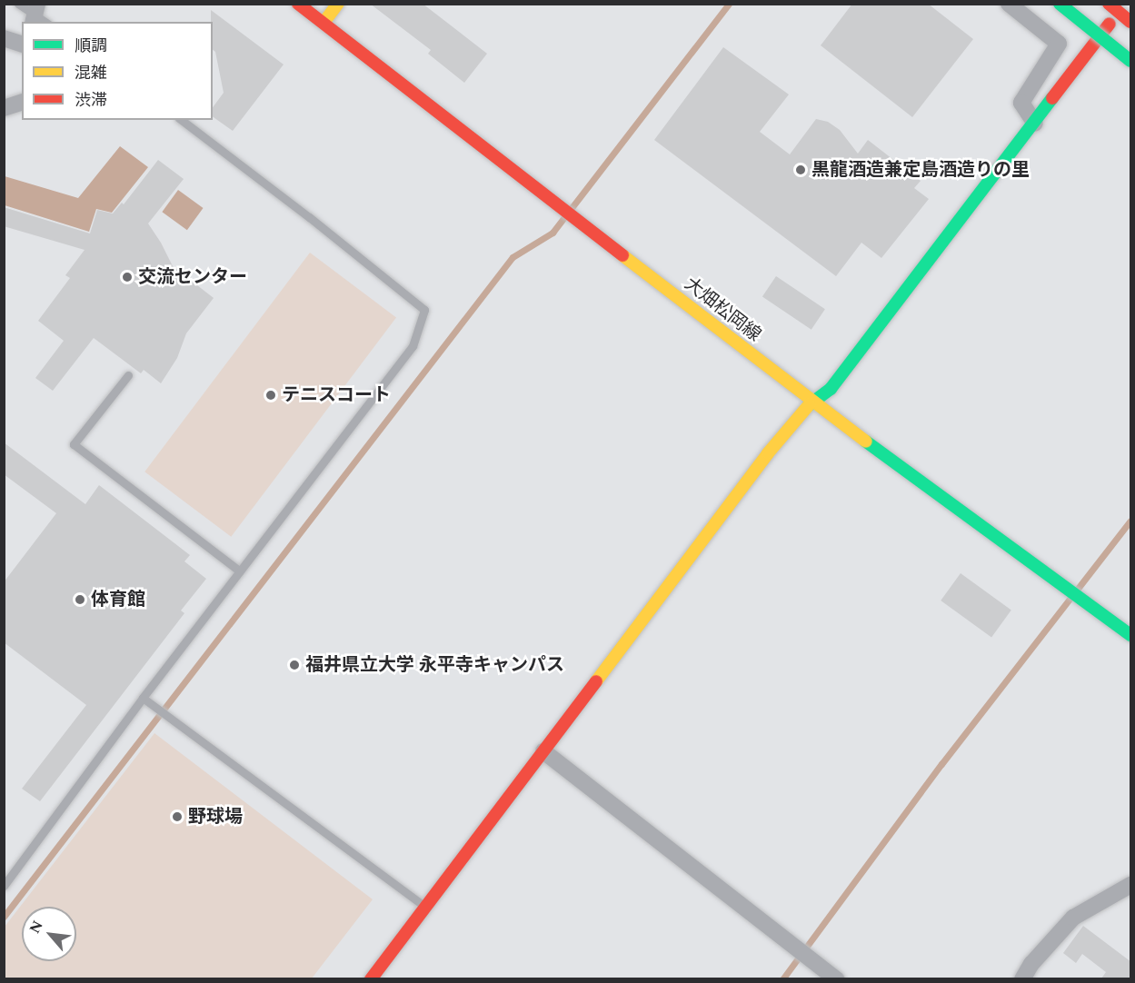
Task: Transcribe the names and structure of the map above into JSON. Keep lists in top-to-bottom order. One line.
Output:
{"streets":{"main road":["大畑松岡線"]},"places":["黒龍酒造兼定島酒造りの里","交流センター","テニスコート","体育館","福井県立大学 永平寺キャンパス","野球場"],"legend":["順調","混雑","渋滞"],"north":"top left"}
